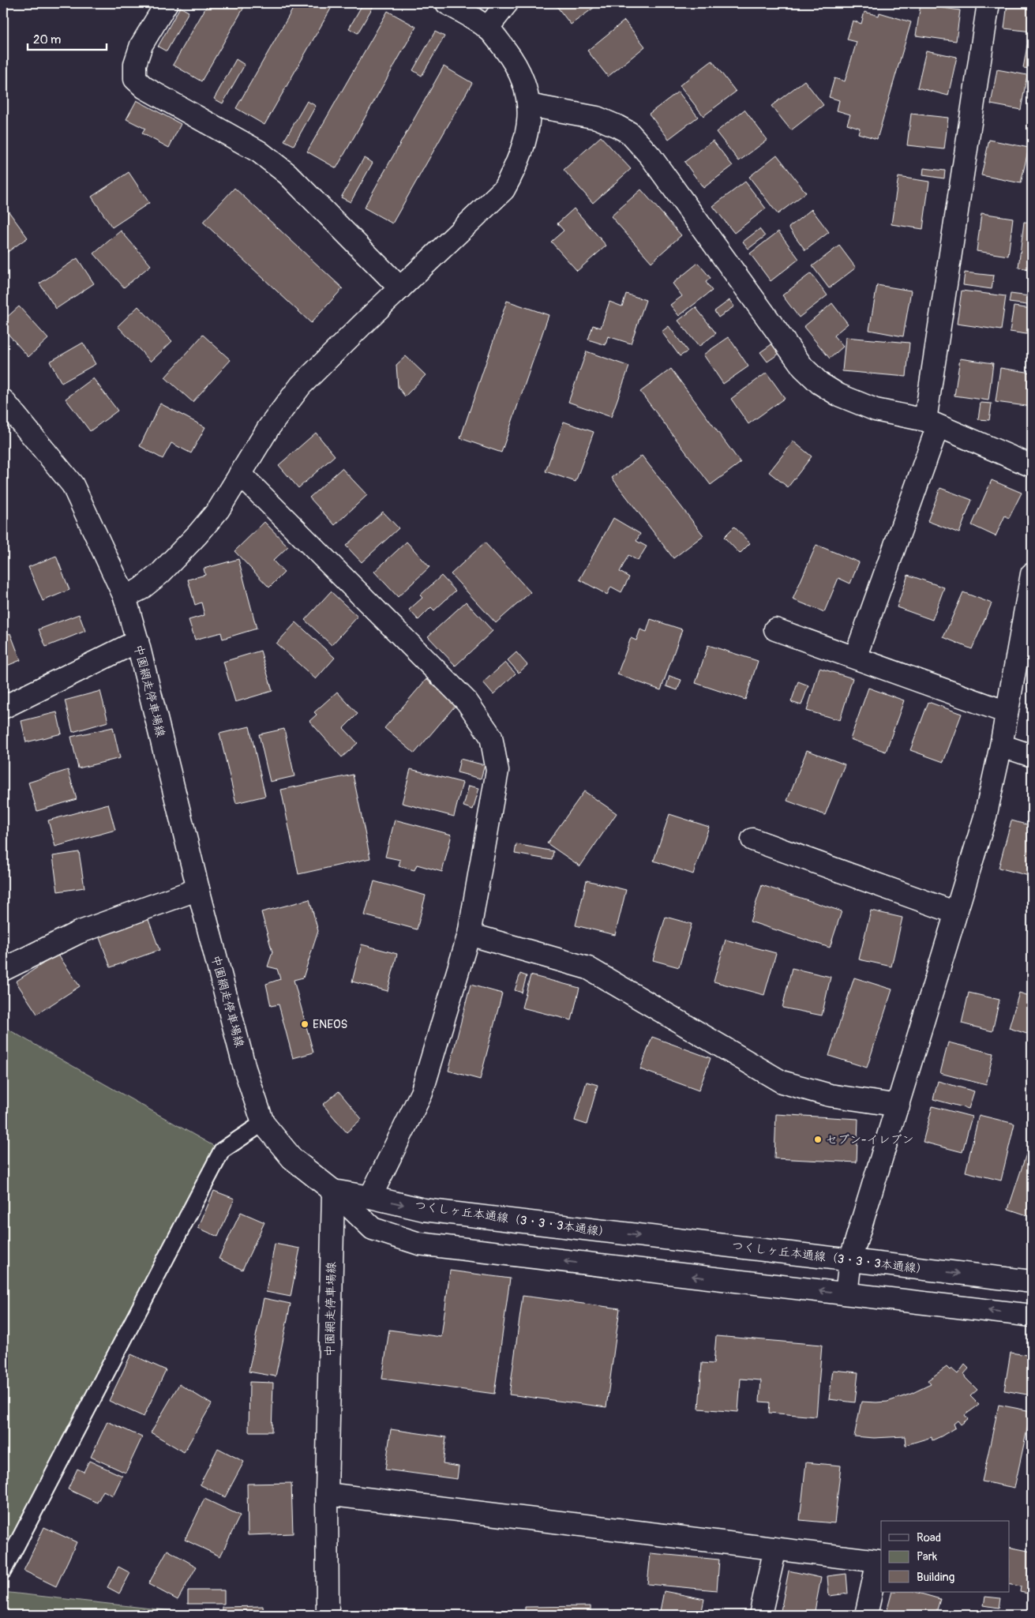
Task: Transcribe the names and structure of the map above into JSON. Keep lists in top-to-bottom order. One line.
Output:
{"streets":{"street":["中園網走停車場線","つくしヶ丘本通線（3・3・3本通線）"]},"crossings":[["中園網走停車場線","つくしヶ丘本通線（3・3・3本通線）"]],"places":["ENEOS","セブン-イレブン"],"legend":["Road","Park","Building"],"scale_bar":"20 m"}
